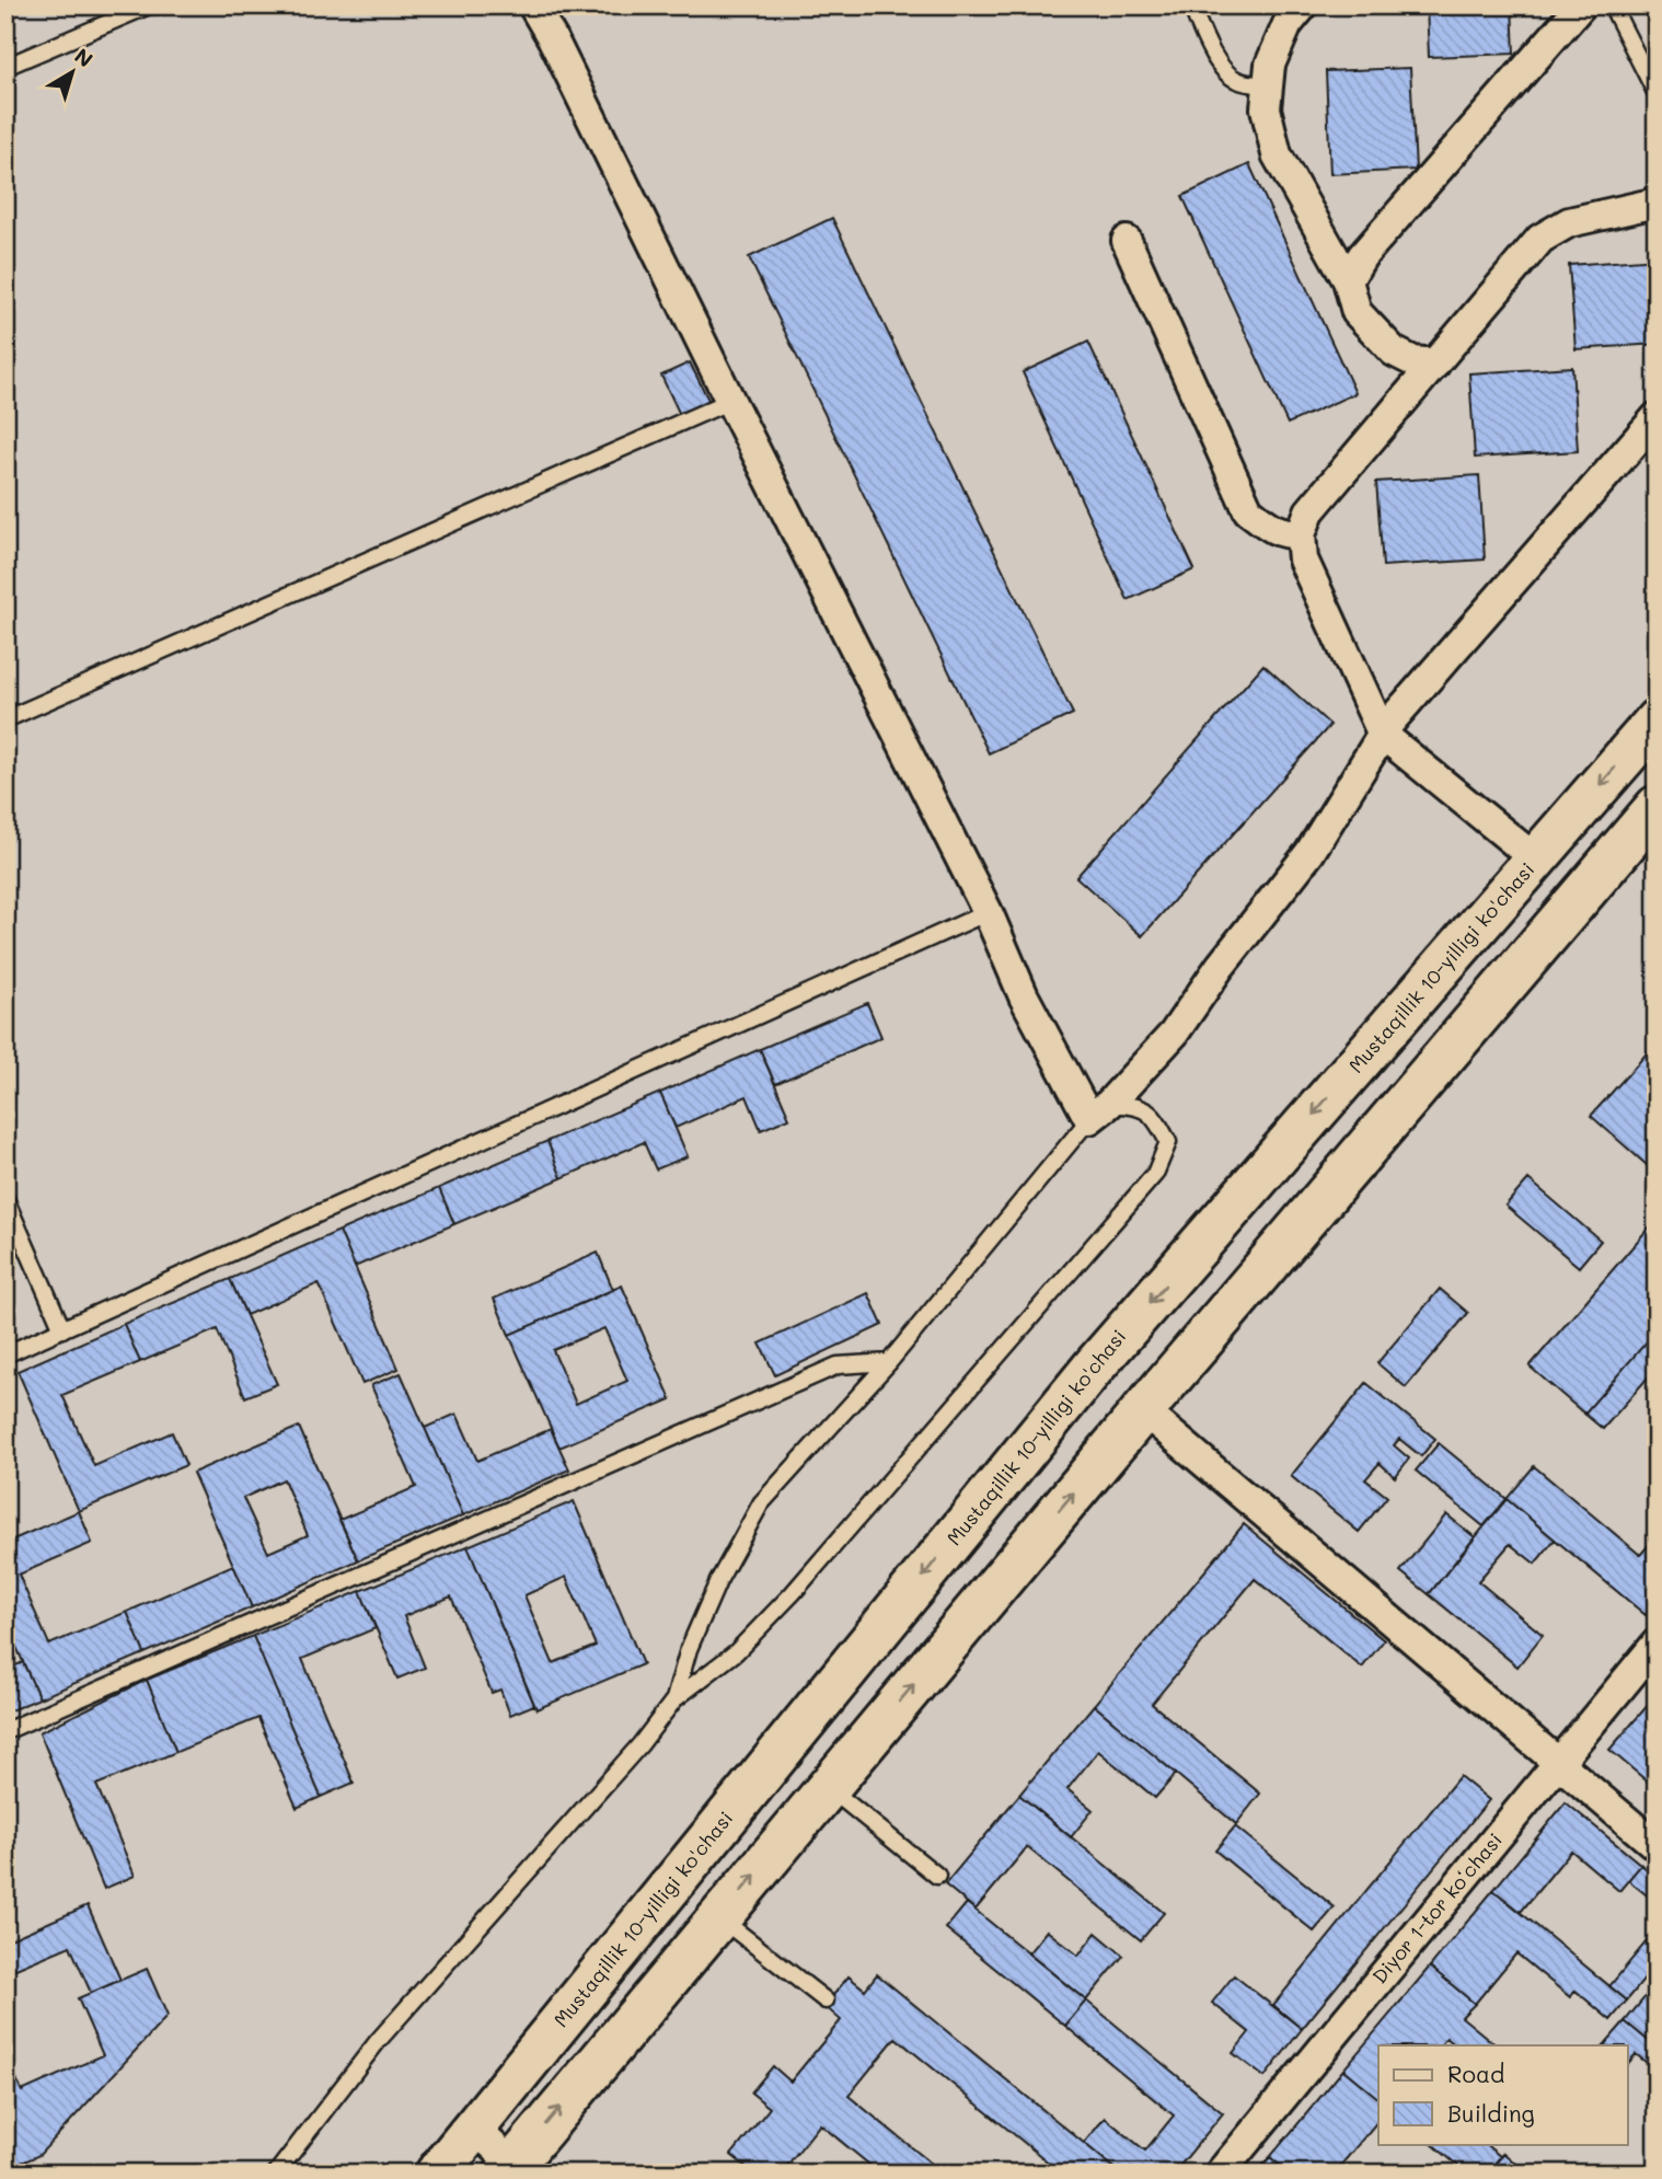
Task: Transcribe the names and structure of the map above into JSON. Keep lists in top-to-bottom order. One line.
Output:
{"streets":{"main road":["Mustaqillik 10-yilligi ko'chasi"],"street":["Diyor 1-tor koʻchasi"]},"legend":["Road","Building"],"north":"top right"}
